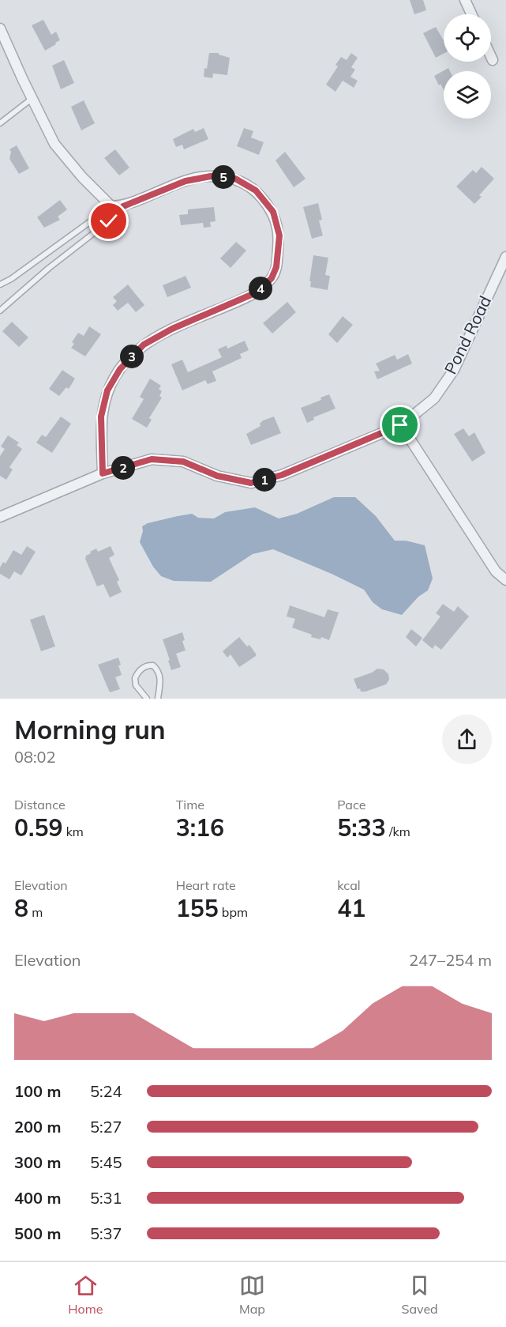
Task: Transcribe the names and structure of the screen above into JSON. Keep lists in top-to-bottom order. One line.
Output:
{"streets":{"street":["Pond Road"]},"page":{"pins":["5","4","3","2","1"],"heading":["Morning run","08:02"],"stats":[["Distance","0.59 km"],["Time","3:16"],["Pace","5:33 /km"],["Elevation","8 m"],["Heart rate","155 bpm"],["kcal","41"]],"chart":["Elevation","247–254 m"],"list":[{"name":"100 m","note":"5:24"},{"name":"200 m","note":"5:27"},{"name":"300 m","note":"5:45"},{"name":"400 m","note":"5:31"},{"name":"500 m","note":"5:37"}],"tabs":["Home","Map","Saved"]}}
